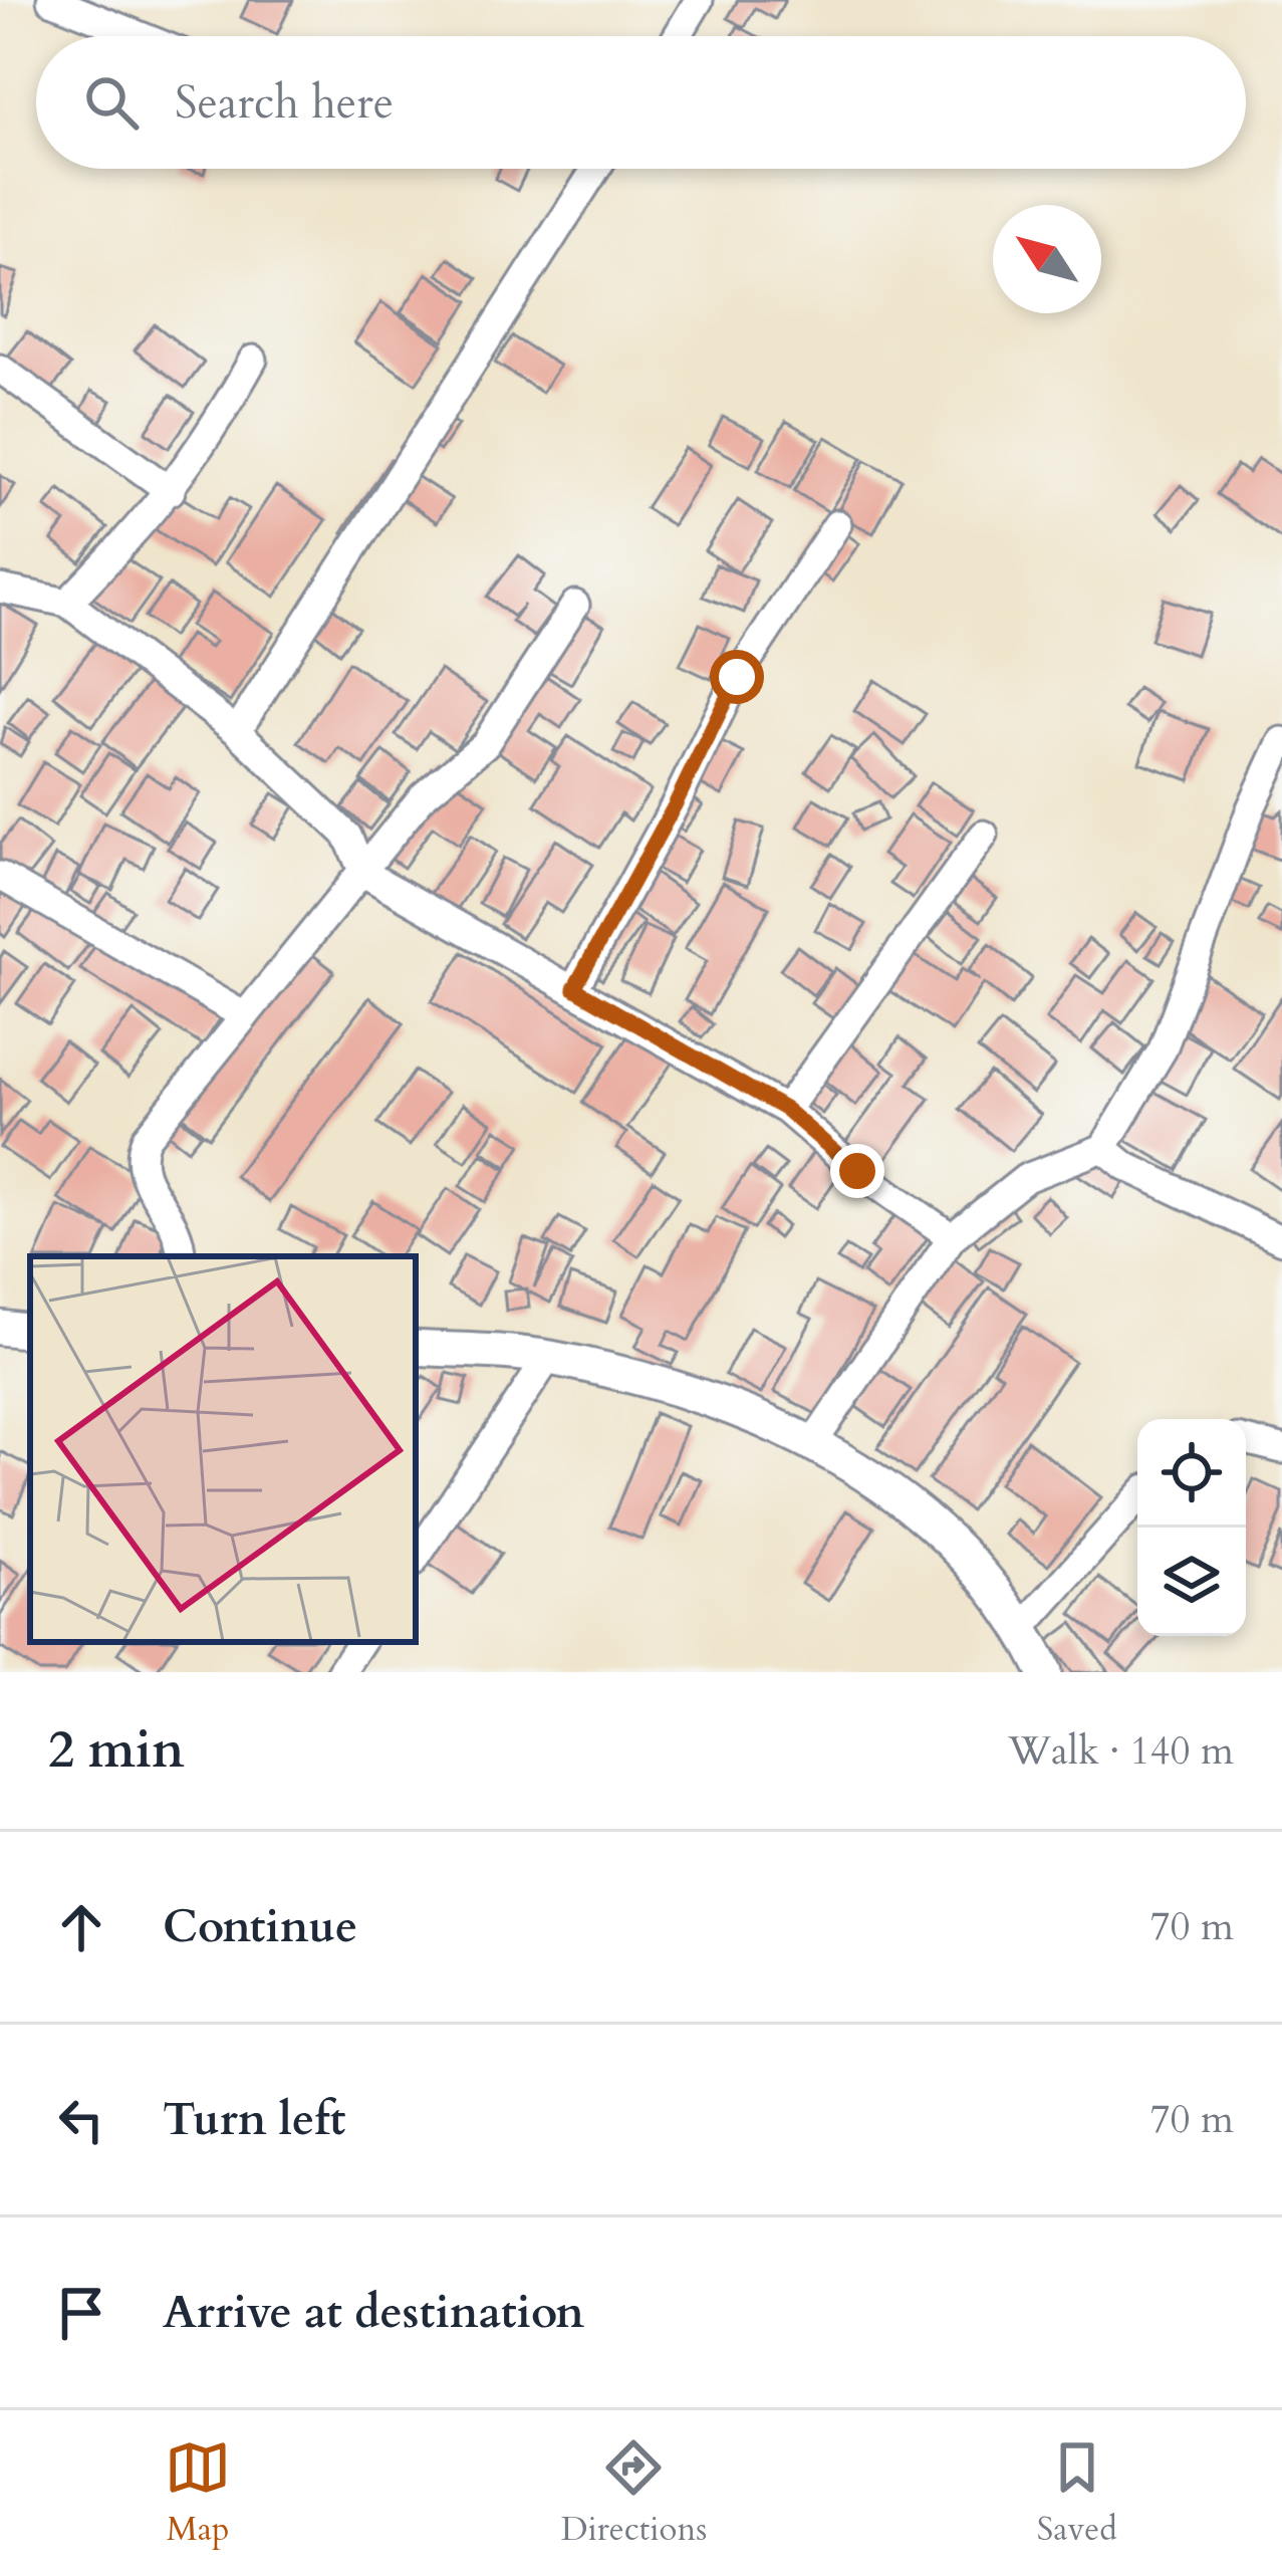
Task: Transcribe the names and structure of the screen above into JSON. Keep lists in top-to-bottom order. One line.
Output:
{"north":"top left","page":{"search":"Search here","heading":["2 min","Walk · 140 m"],"list":[["Continue","70 m"],["Turn left","70 m"],"Arrive at destination"],"nav":["Map","Directions","Saved"]}}
